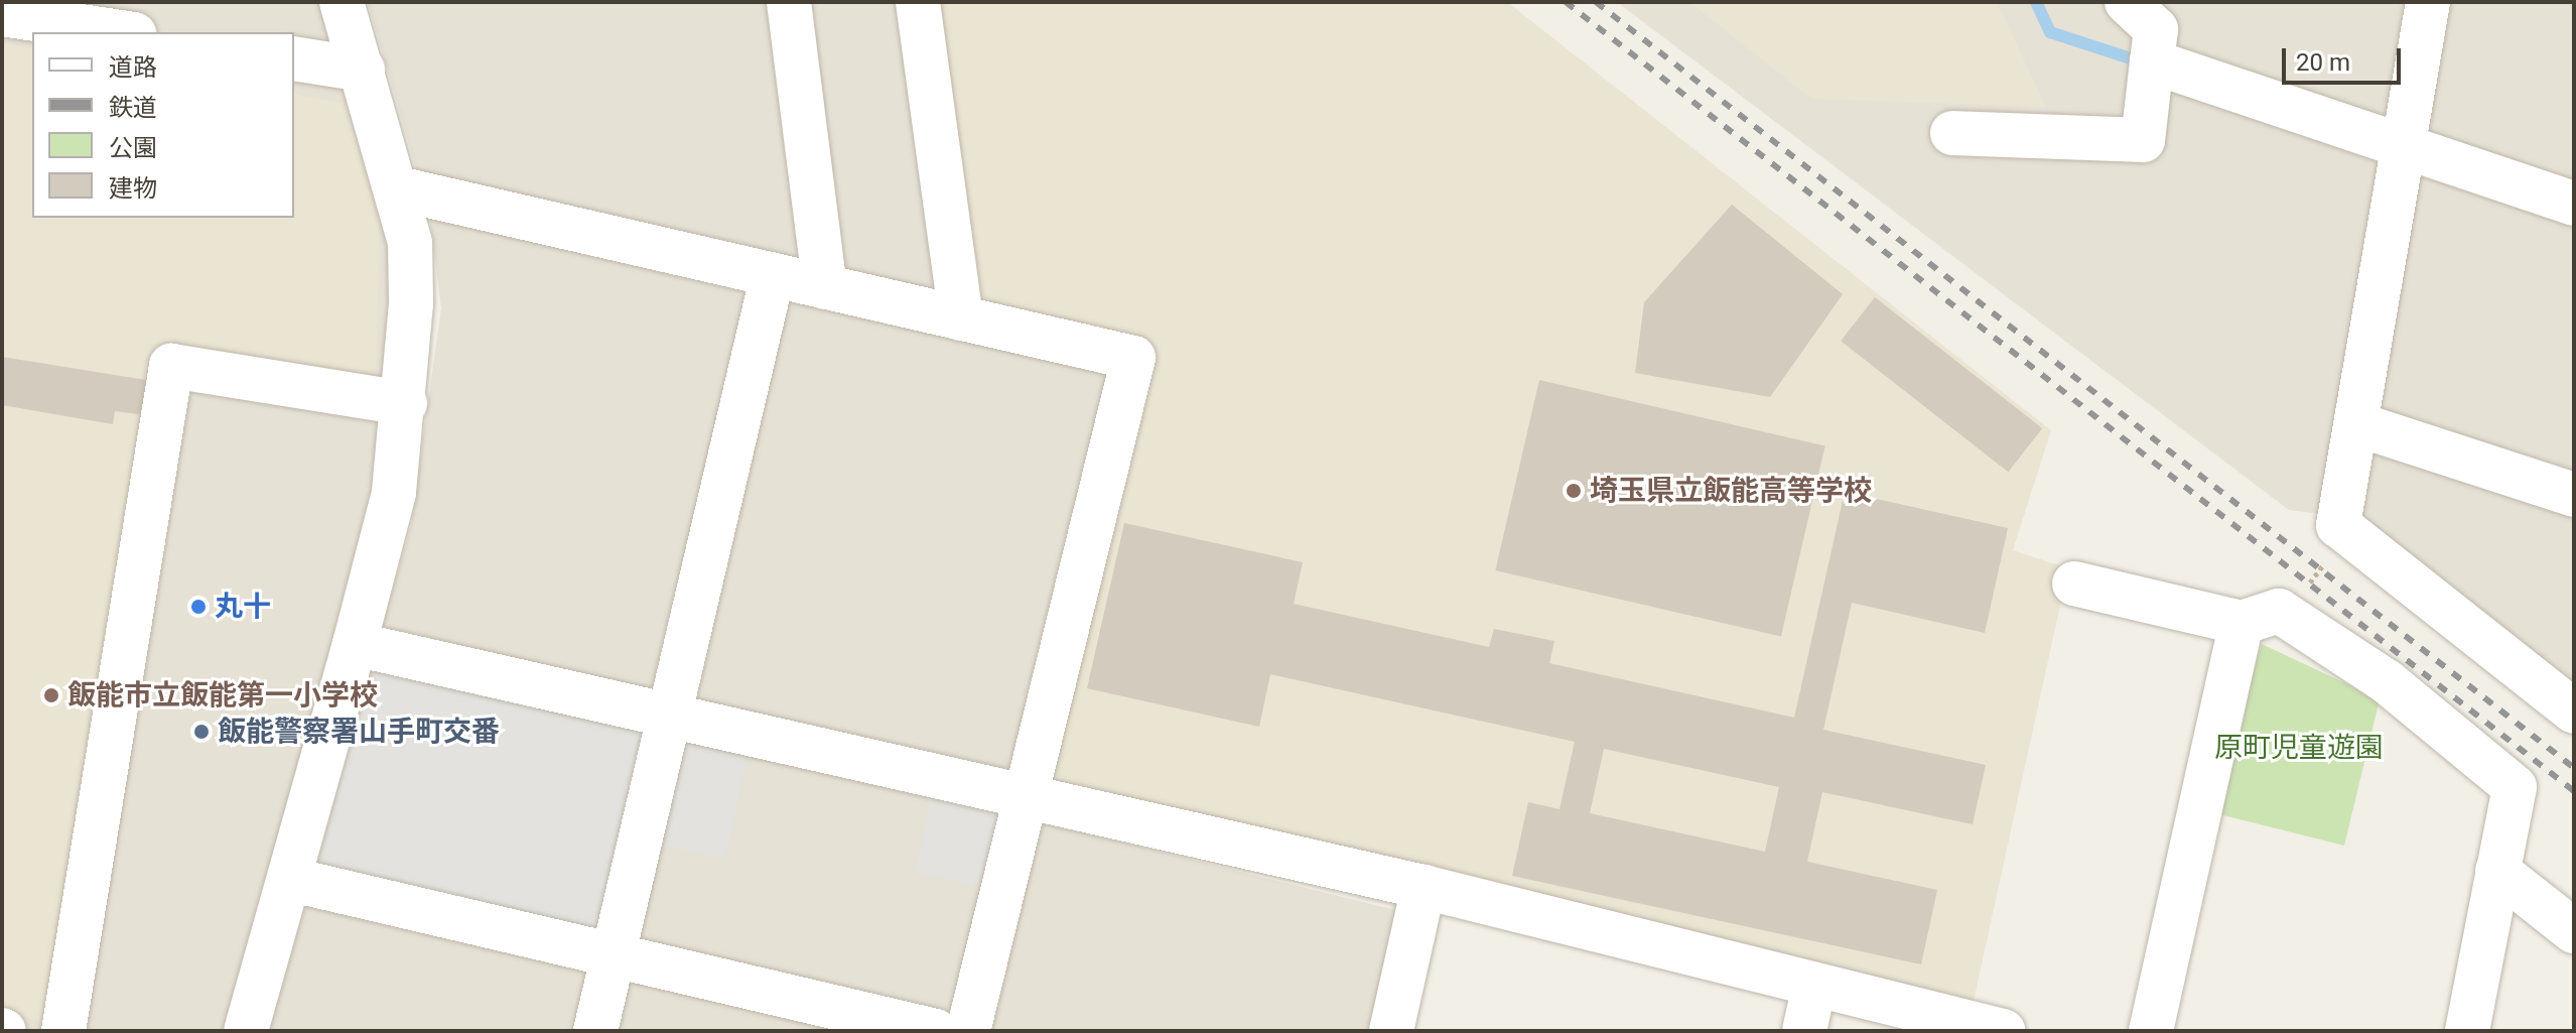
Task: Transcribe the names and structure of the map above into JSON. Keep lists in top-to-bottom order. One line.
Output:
{"parks":["原町児童遊園"],"places":["埼玉県立飯能高等学校","丸十","飯能市立飯能第一小学校","飯能警察署山手町交番"],"legend":["道路","鉄道","公園","建物"],"scale_bar":"20 m"}
